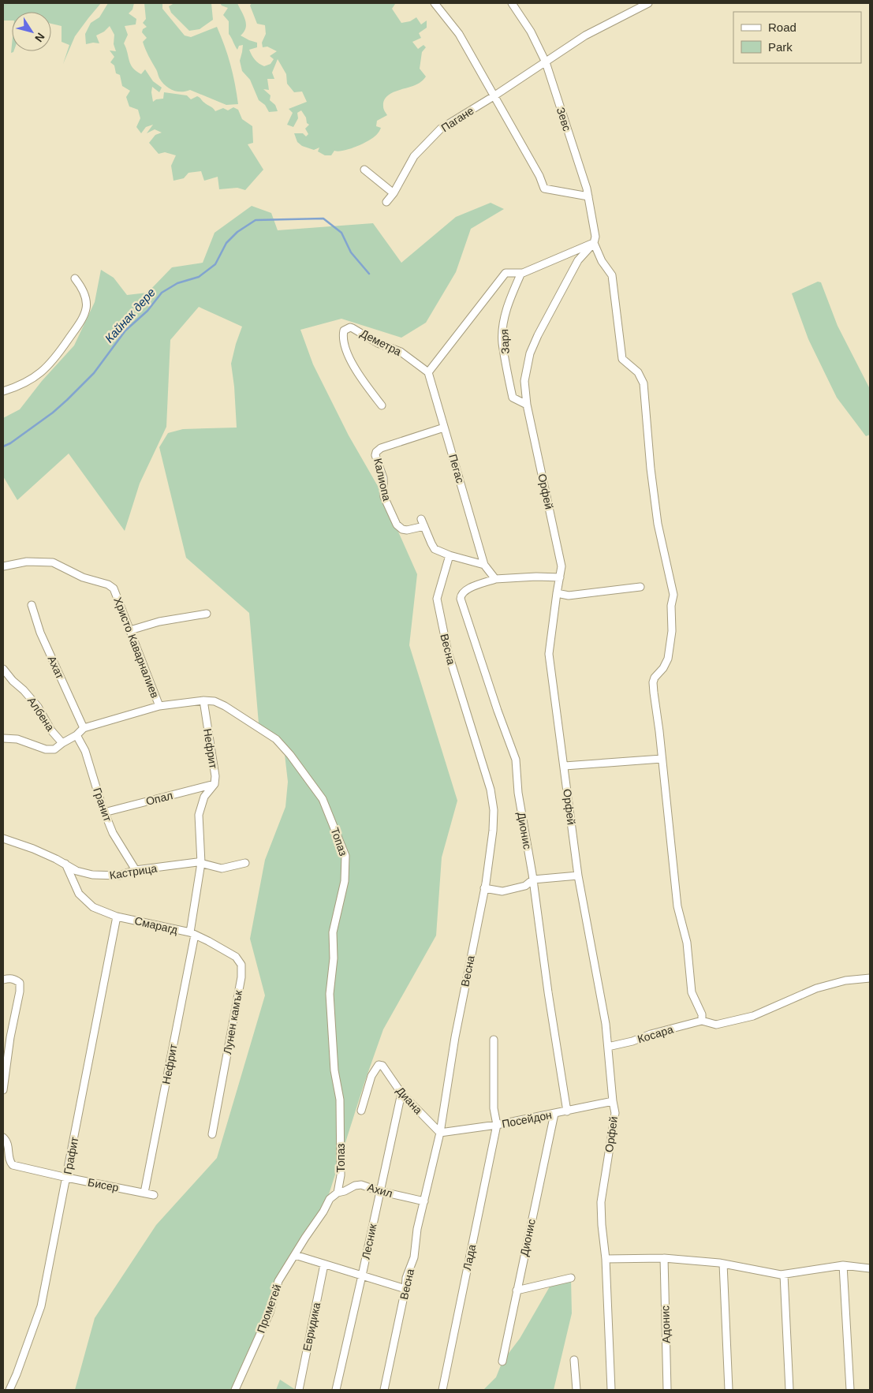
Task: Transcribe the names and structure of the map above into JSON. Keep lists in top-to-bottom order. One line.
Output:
{"streets":{"street":["Пагане","Зевс","Заря","Деметра","Пегас","Калиопа","Орфей","Христо Каварналиев","Весна","Ахат","Албена","Нефрит","Опал","Гранит","Дионис","Топаз","Кастрица","Смарагд","Лунен камък","Косара","Диана","Посейдон","Графит","Бисер","Ахил","Лесник","Лада","Прометей","Адонис","Евридика"]},"crossings":[["Пагане","Зевс"],["Зевс","Орфей"],["Заря","Орфей"],["Деметра","Пегас"],["Пегас","Калиопа"],["Калиопа","Весна"],["Орфей","Косара"],["Орфей","Посейдон"],["Христо Каварналиев","Топаз"],["Весна","Диана"],["Весна","Посейдон"],["Весна","Ахил"],["Ахат","Топаз"],["Албена","Топаз"],["Нефрит","Опал"],["Нефрит","Топаз"],["Нефрит","Кастрица"],["Нефрит","Смарагд"],["Нефрит","Лунен камък"],["Нефрит","Бисер"],["Опал","Гранит"],["Гранит","Топаз"],["Гранит","Кастрица"],["Дионис","Посейдон"],["Топаз","Ахил"],["Топаз","Прометей"],["Кастрица","Смарагд"],["Смарагд","Лунен камък"],["Смарагд","Графит"],["Диана","Посейдон"],["Диана","Лесник"],["Посейдон","Лада"],["Графит","Бисер"],["Ахил","Лесник"],["Ахил","Прометей"]],"water":["Кайнак дере"],"legend":["Road","Park"],"north":"bottom right"}
